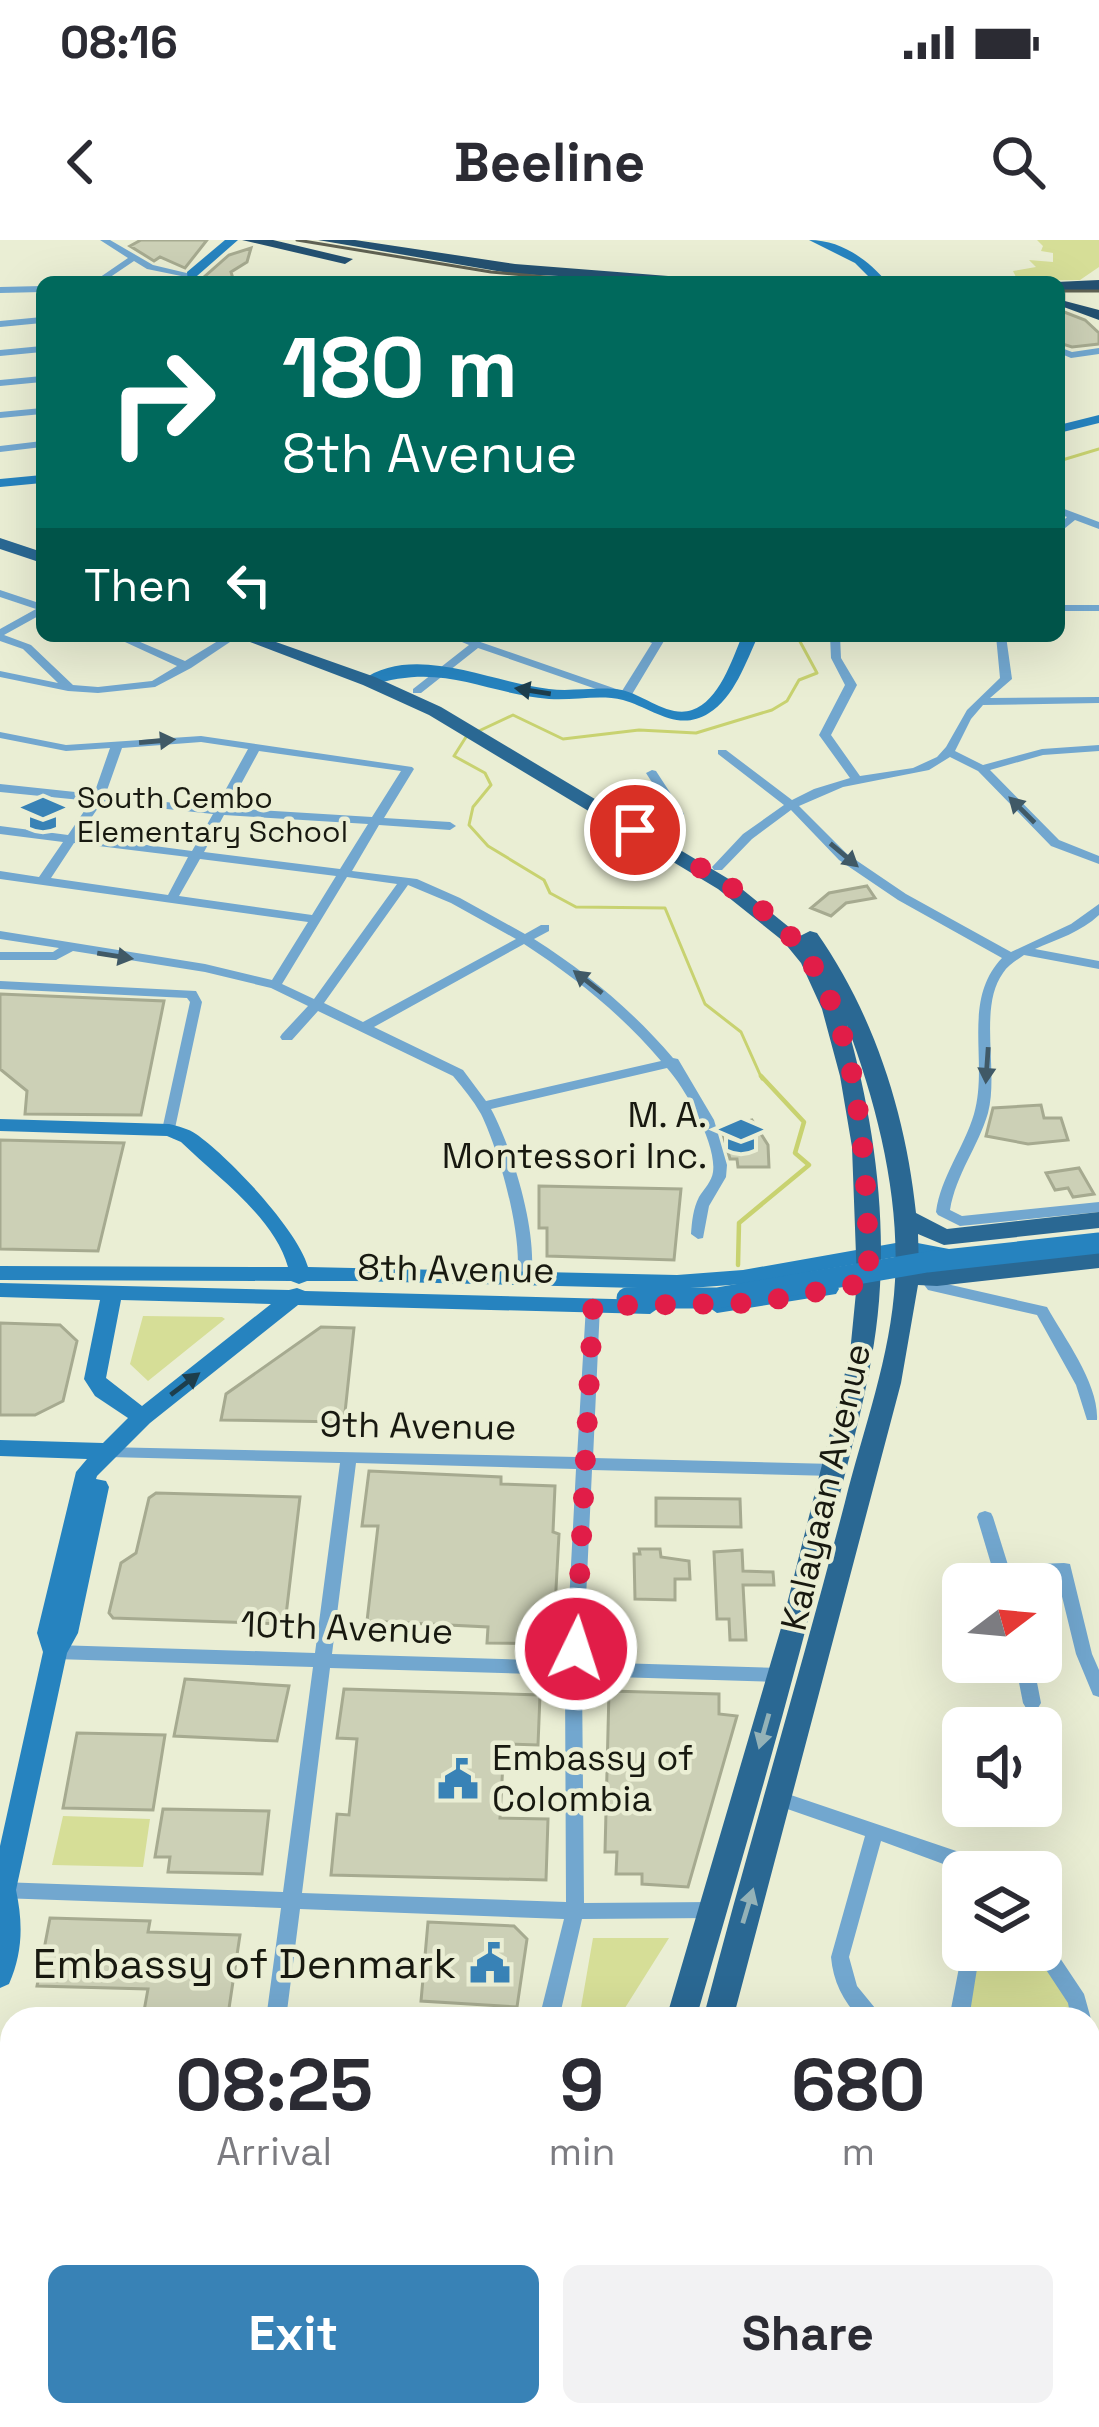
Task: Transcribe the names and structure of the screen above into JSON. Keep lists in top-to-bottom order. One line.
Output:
{"streets":{"main road":["8th Avenue","9th Avenue","Kalayaan Avenue"],"street":["10th Avenue"]},"crossings":[["8th Avenue","Kalayaan Avenue"],["9th Avenue","Kalayaan Avenue"],["Kalayaan Avenue","10th Avenue"]],"places":{"school or university":["South Cembo Elementary School","M. A. Montessori Inc."],"public building":["Embassy of Colombia","Embassy of Denmark"]},"north":"right","page":{"status":"08:16","header":"Beeline","turn":["180 m","8th Avenue"],"then":"Then","eta":["08:25","Arrival","9","min","680","m"],"buttons":["Exit","Share"]}}
